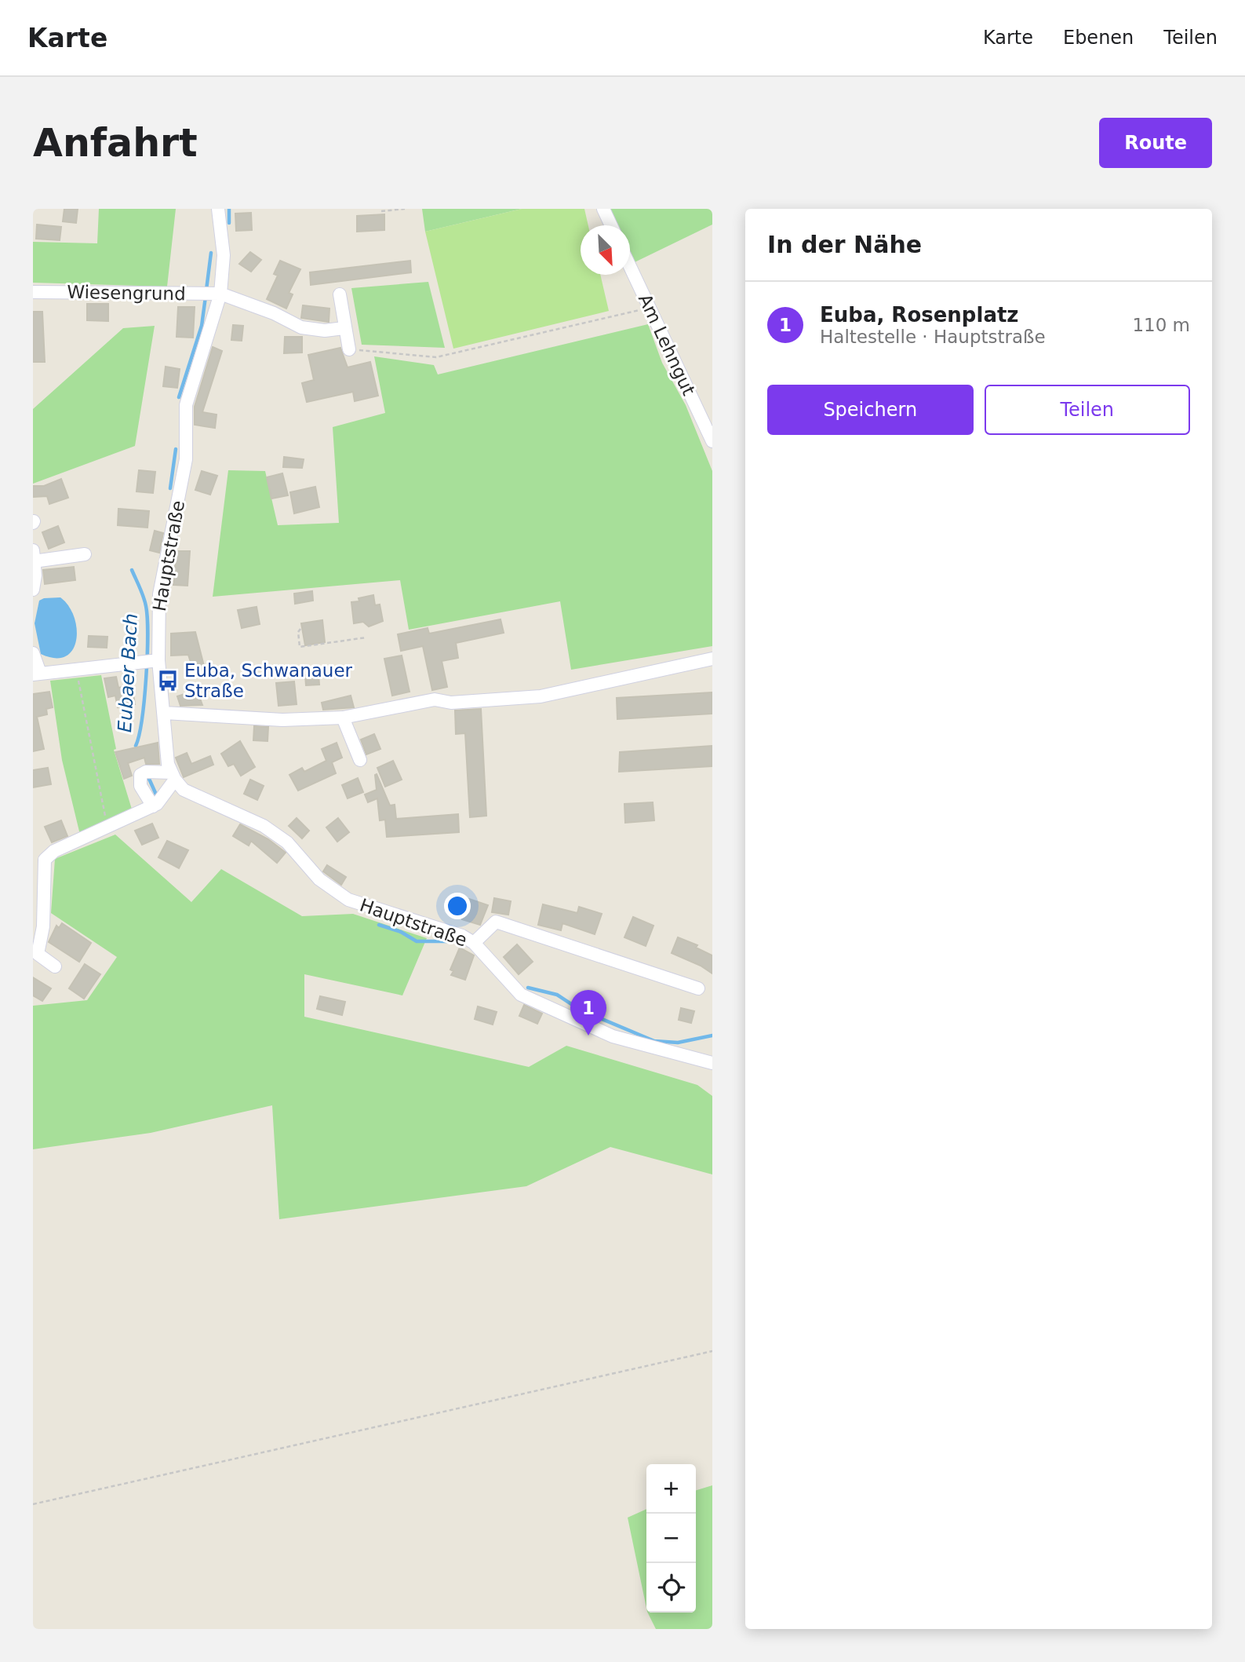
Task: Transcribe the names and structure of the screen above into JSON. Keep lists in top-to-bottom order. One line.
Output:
{"streets":{"street":["Wiesengrund","Am Lehngut","Hauptstraße"]},"crossings":[["Wiesengrund","Hauptstraße"]],"water":["Eubaer Bach"],"places":{"bus stop":["Euba, Schwanauer Straße"]},"north":"bottom right","page":{"header":"Karte","nav":["Karte","Ebenen","Teilen"],"buttons":["Route",["Speichern","Teilen"]],"title":"Anfahrt","heading":"In der Nähe","list":[{"mark":"1","name":"Euba, Rosenplatz","note":"Haltestelle · Hauptstraße","value":"110 m"}],"pins":"1","map_buttons":["+","−"]}}
